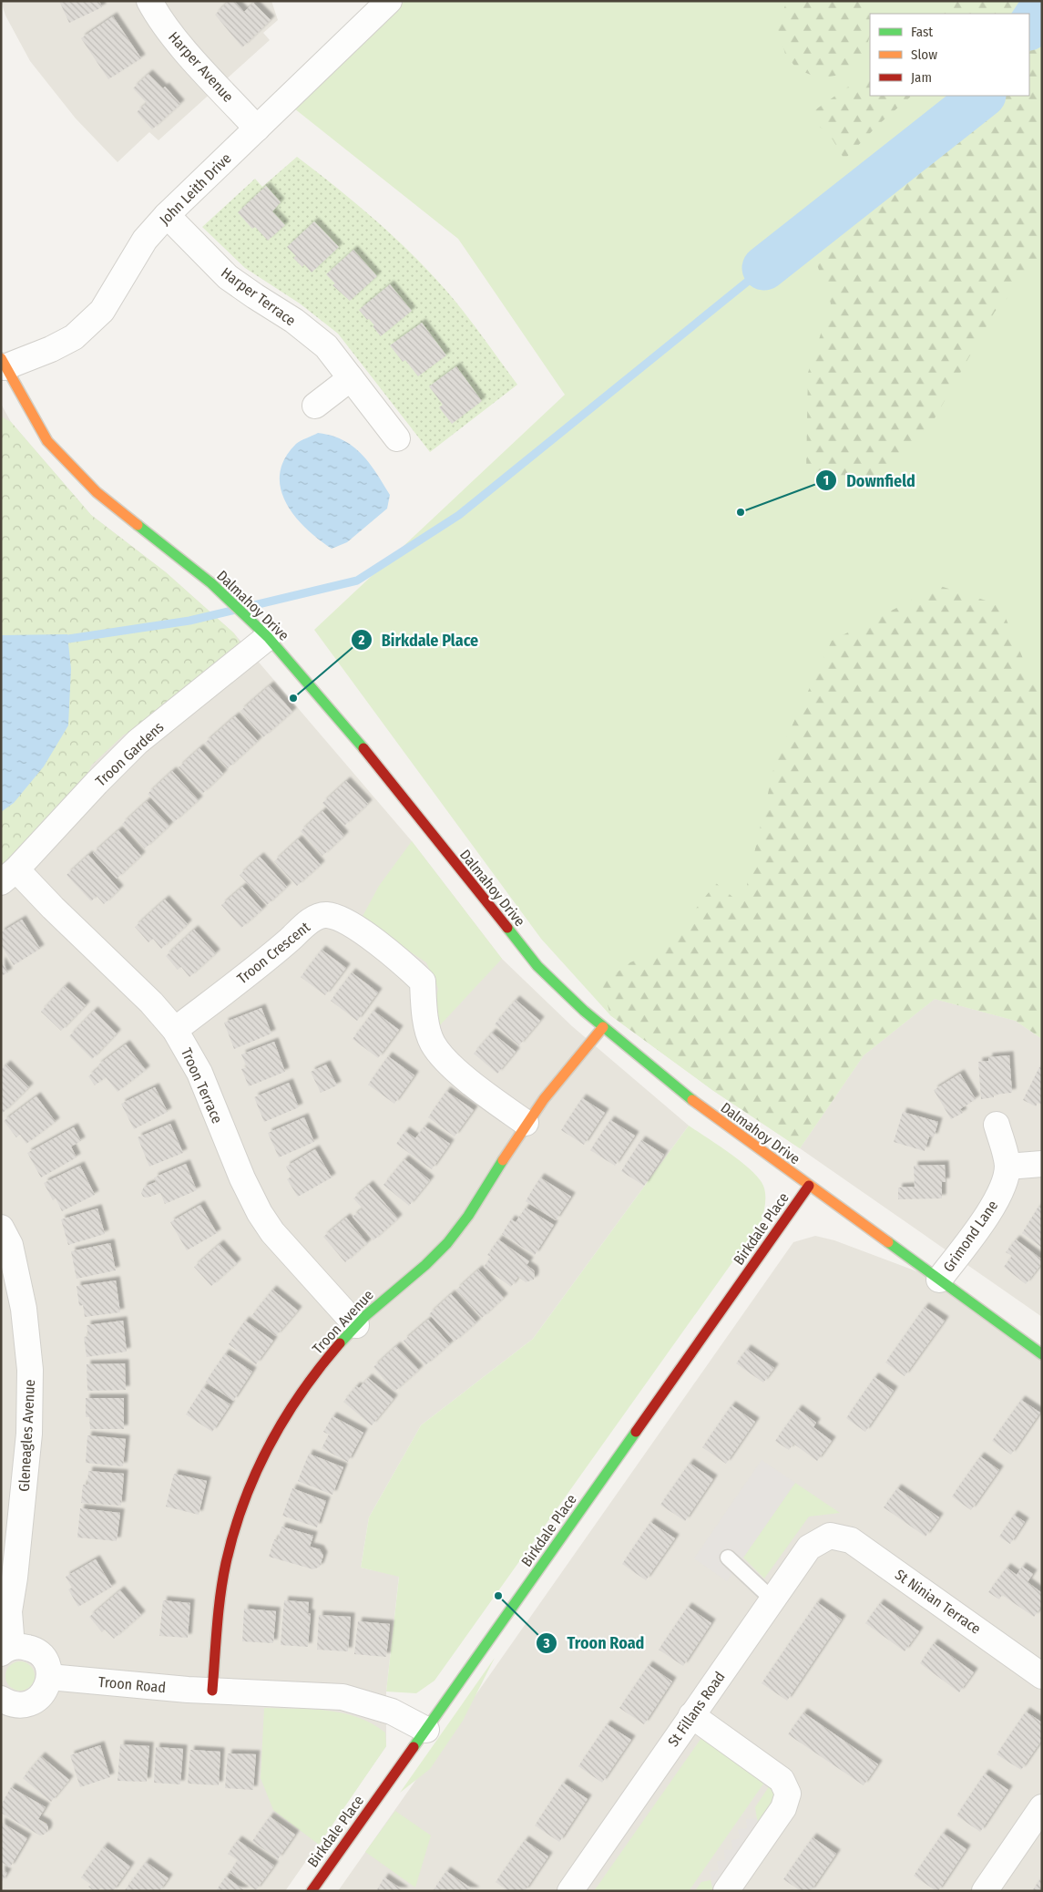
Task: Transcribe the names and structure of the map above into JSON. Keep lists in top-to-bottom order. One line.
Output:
{"streets":{"street":["Harper Avenue","John Leith Drive","Harper Terrace","Dalmahoy Drive","Troon Gardens","Troon Crescent","Troon Terrace","Birkdale Place","Grimond Lane","Troon Avenue","Gleneagles Avenue","St Ninian Terrace","Troon Road","St Fillans Road"]},"crossings":[["Harper Avenue","John Leith Drive"],["John Leith Drive","Harper Terrace"],["John Leith Drive","Dalmahoy Drive"],["Dalmahoy Drive","Troon Gardens"],["Dalmahoy Drive","Birkdale Place"],["Dalmahoy Drive","Grimond Lane"],["Dalmahoy Drive","Troon Avenue"],["Troon Gardens","Troon Terrace"],["Troon Crescent","Troon Terrace"],["Troon Crescent","Troon Avenue"],["Troon Terrace","Troon Avenue"],["Birkdale Place","Troon Road"],["Troon Avenue","Troon Road"],["Gleneagles Avenue","Troon Road"],["St Ninian Terrace","St Fillans Road"]],"places":["Downfield","Birkdale Place","Troon Road"],"legend":["Fast","Slow","Jam"]}
